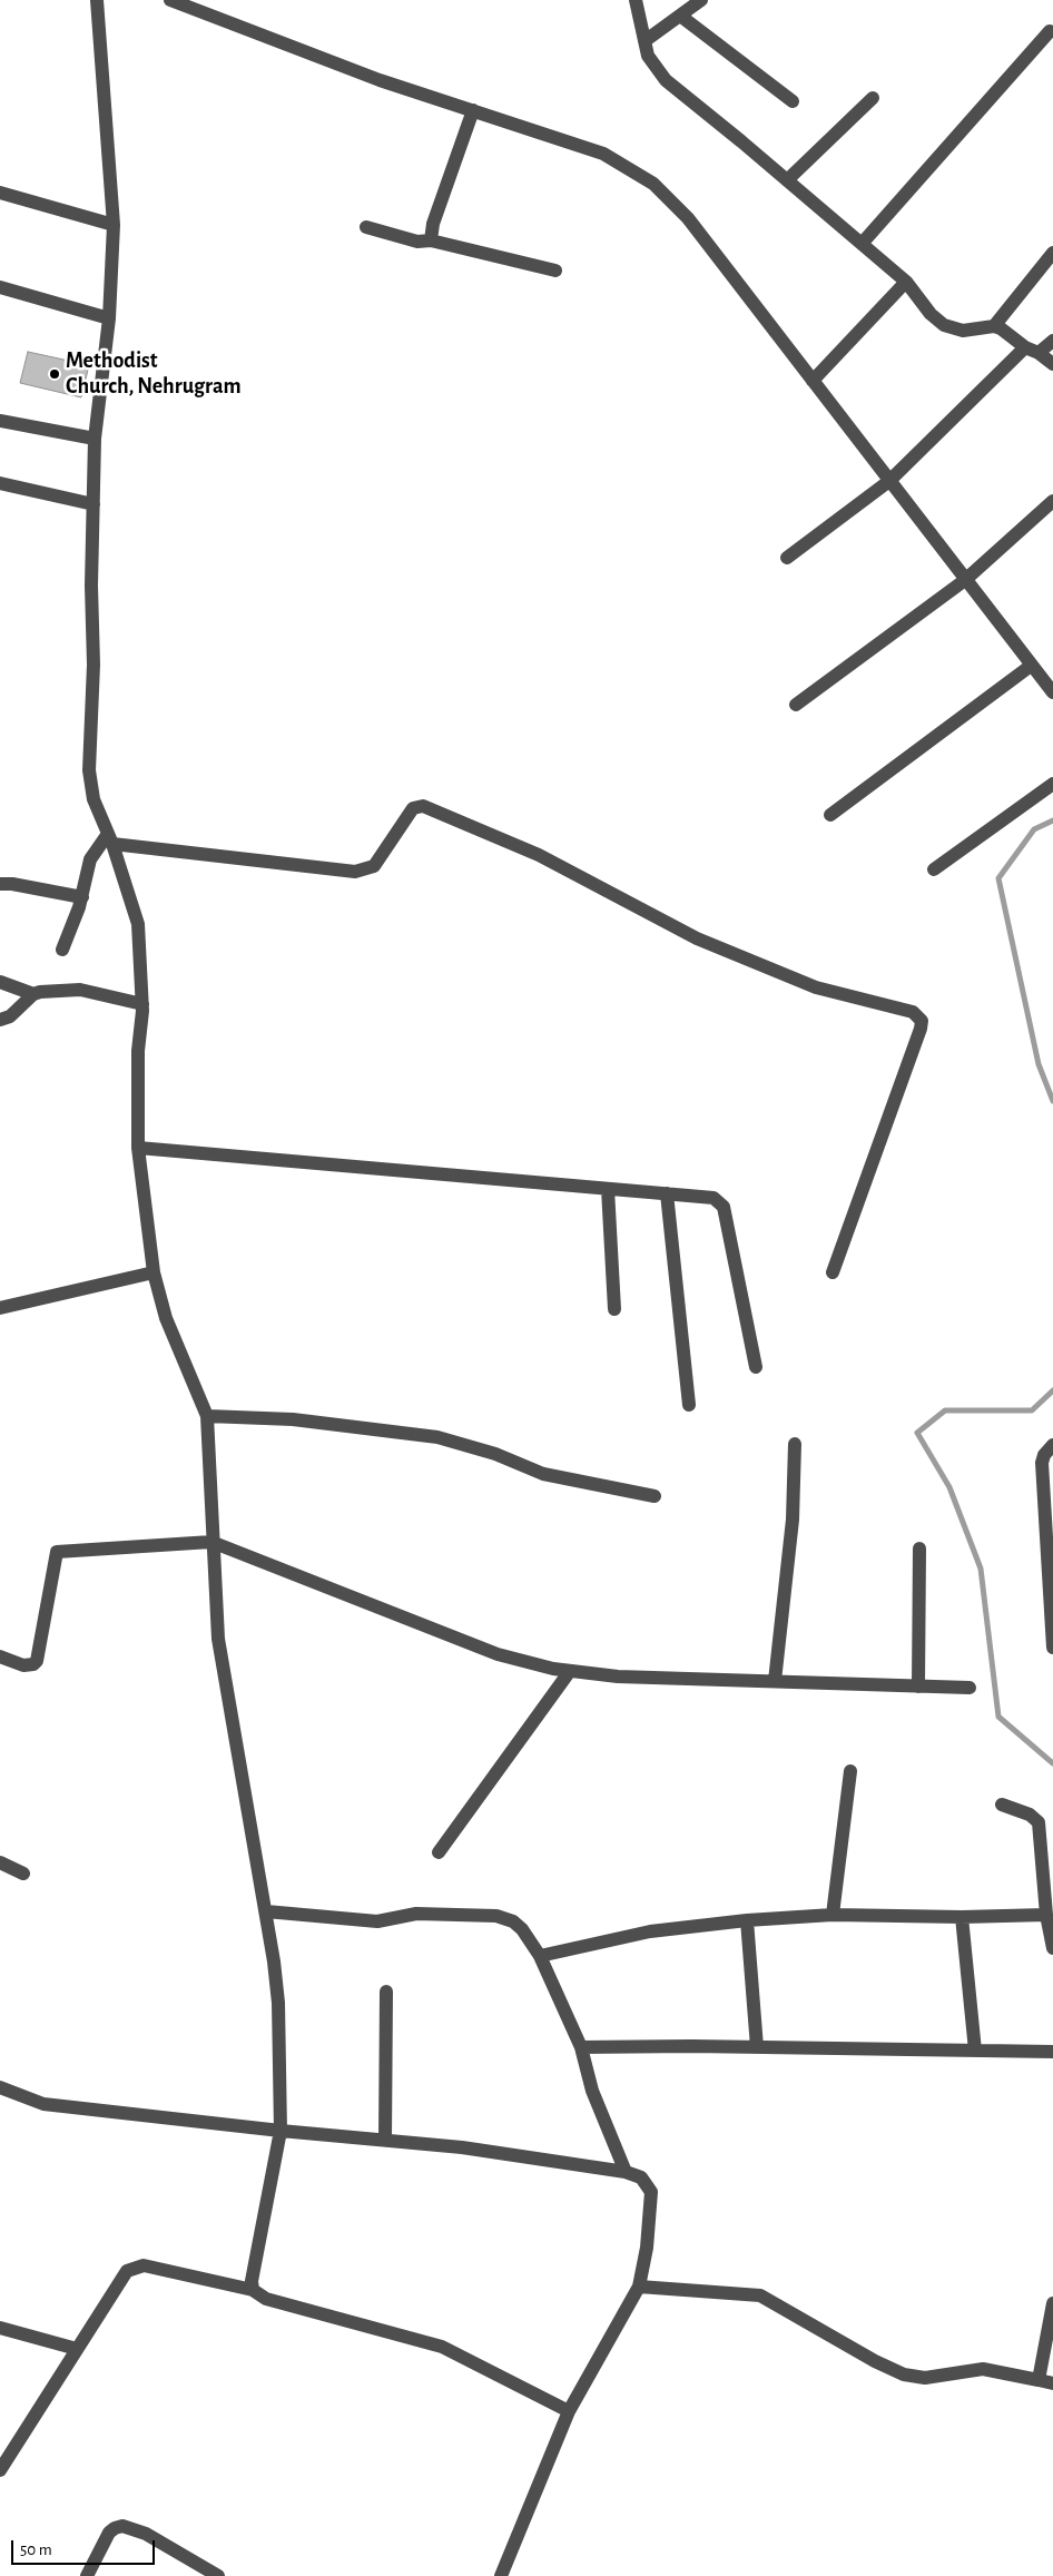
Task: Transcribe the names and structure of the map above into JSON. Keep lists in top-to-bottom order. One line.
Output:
{"places":["Methodist Church, Nehrugram"],"scale_bar":"50 m"}
